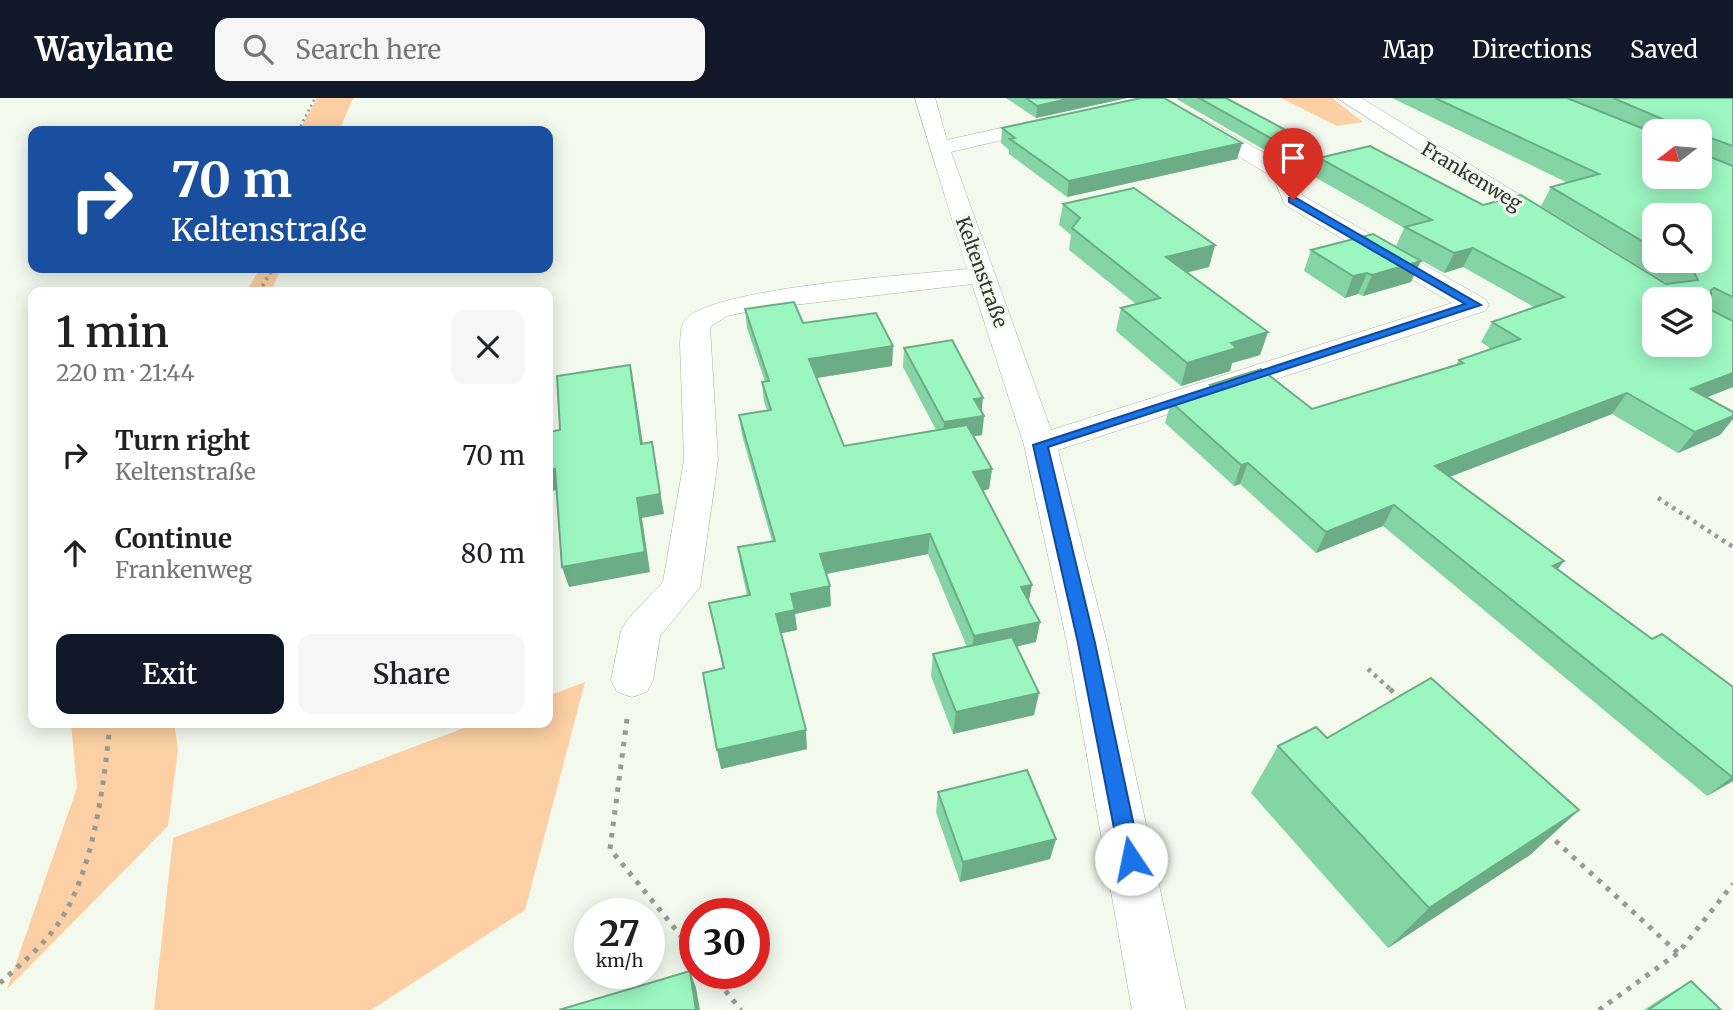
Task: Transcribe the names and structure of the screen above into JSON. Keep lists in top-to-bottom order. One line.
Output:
{"streets":{"street":["Frankenweg","Keltenstraße"]},"north":"left","page":{"header":"Waylane","search":"Search here","nav":["Map","Directions","Saved"],"turn":["70 m","Keltenstraße"],"heading":["1 min","220 m · 21:44"],"list":[{"name":"Turn right","note":"Keltenstraße","value":"70 m"},{"name":"Continue","note":"Frankenweg","value":"80 m"}],"buttons":["Exit","Share"],"speed":"27 km/h","limit":"30"}}
